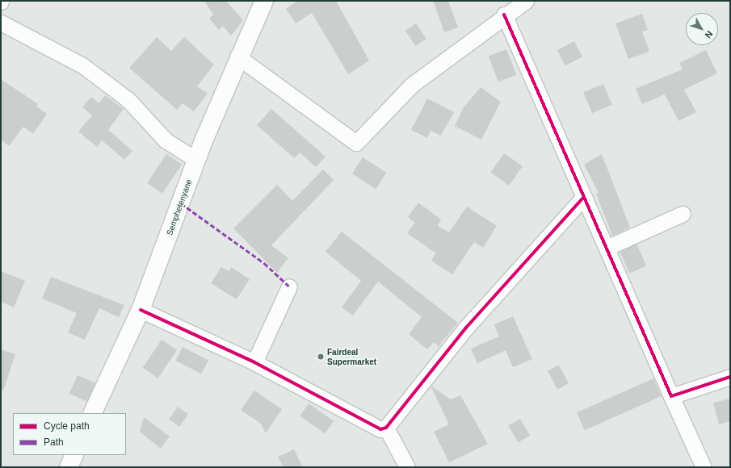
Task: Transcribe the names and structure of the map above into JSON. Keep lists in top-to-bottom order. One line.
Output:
{"streets":{"main road":["Semphetenyane"]},"places":["Fairdeal Supermarket"],"legend":["Cycle path","Path"],"north":"bottom right"}
